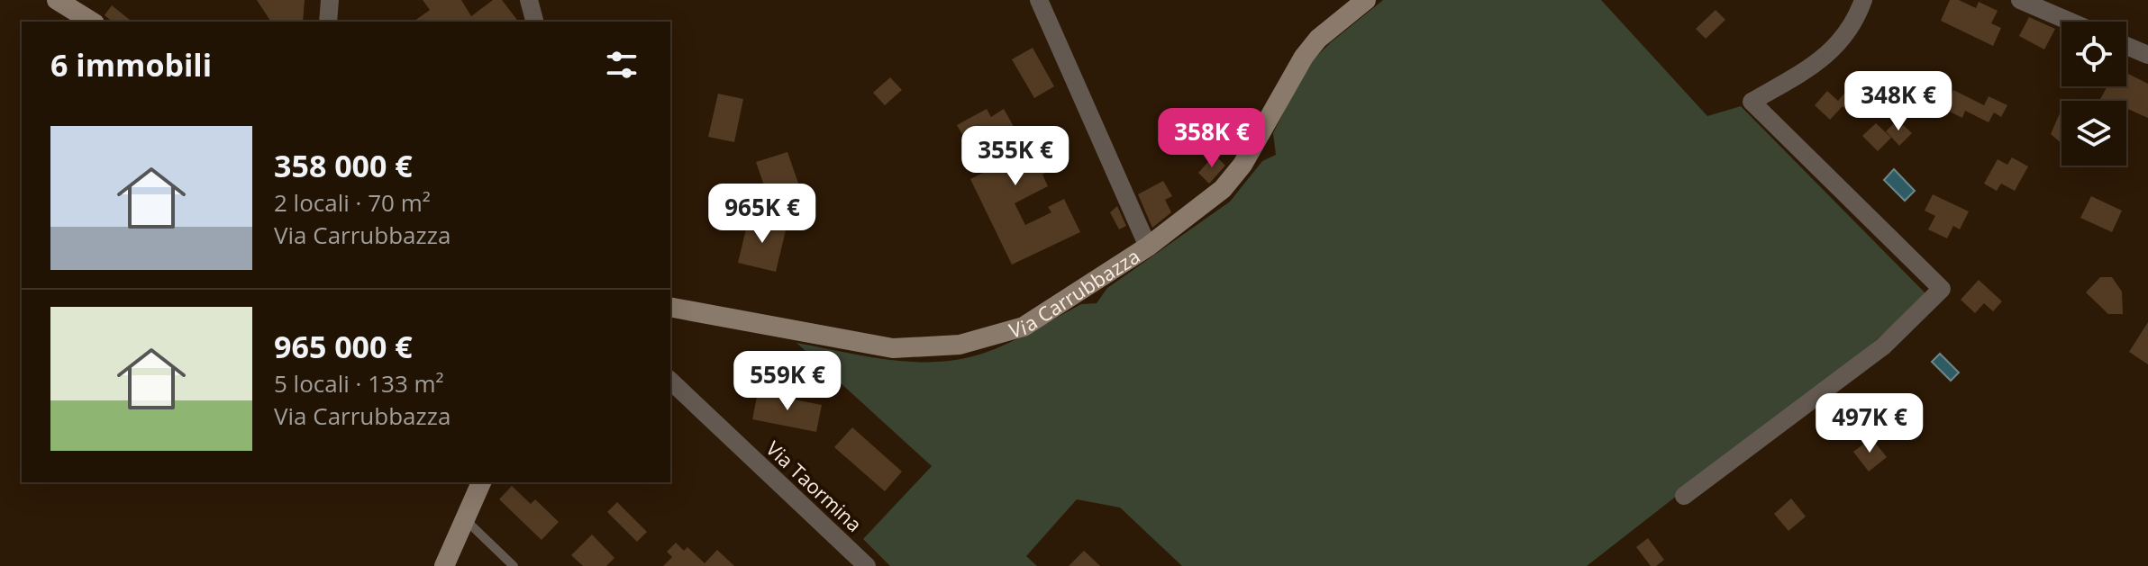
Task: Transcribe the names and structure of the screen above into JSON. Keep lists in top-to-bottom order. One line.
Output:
{"streets":{"main road":["Via Carrubbazza"],"street":["Via Taormina"]},"page":{"heading":"6 immobili","price":["348K €","358K €","355K €","965K €","559K €","497K €"],"list":[{"name":"358 000 €","note":"2 locali · 70 m² · Via Carrubbazza"},{"name":"965 000 €","note":"5 locali · 133 m² · Via Carrubbazza"}]}}
